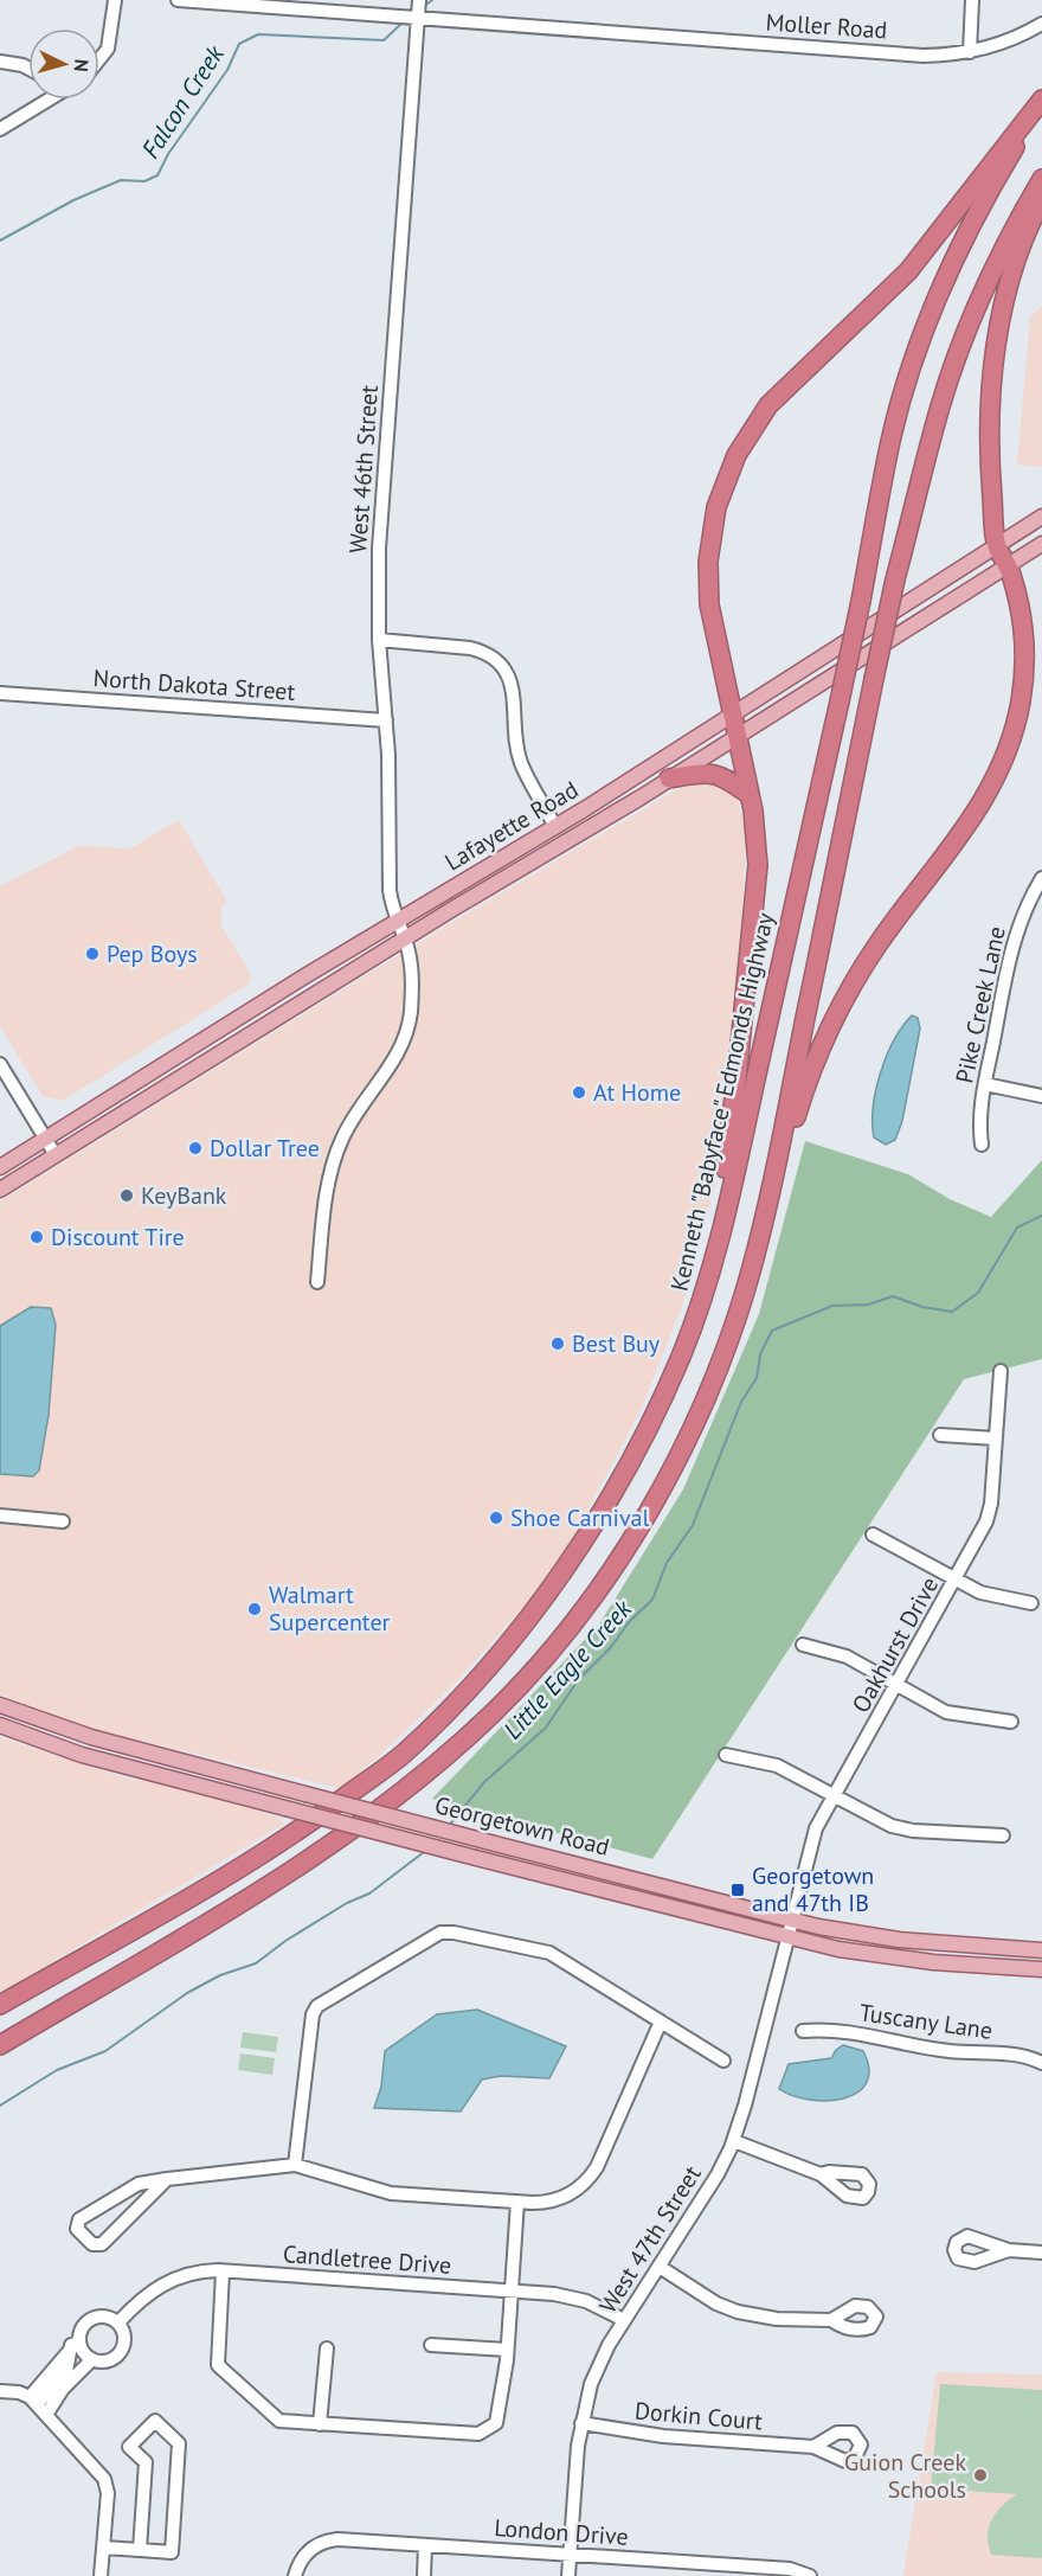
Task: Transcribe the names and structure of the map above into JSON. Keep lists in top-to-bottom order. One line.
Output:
{"streets":{"highway":["Kenneth \"Babyface\" Edmonds Highway"],"main road":["Lafayette Road","Georgetown Road"],"street":["Moller Road","West 46th Street","North Dakota Street","Pike Creek Lane","Oakhurst Drive","Tuscany Lane","West 47th Street","Candletree Drive","Dorkin Court","London Drive"]},"crossings":[["Moller Road","West 46th Street"],["West 46th Street","North Dakota Street"],["West 46th Street","Lafayette Road"],["Oakhurst Drive","Georgetown Road"],["Oakhurst Drive","West 47th Street"],["Georgetown Road","West 47th Street"],["West 47th Street","Candletree Drive"],["West 47th Street","Dorkin Court"],["West 47th Street","London Drive"]],"water":["Falcon Creek","Little Eagle Creek"],"places":{"other":["Pep Boys","At Home","Dollar Tree","KeyBank","Discount Tire","Best Buy","Shoe Carnival","Walmart Supercenter","Guion Creek Schools"],"transit":["Georgetown and 47th IB"]},"north":"right"}
